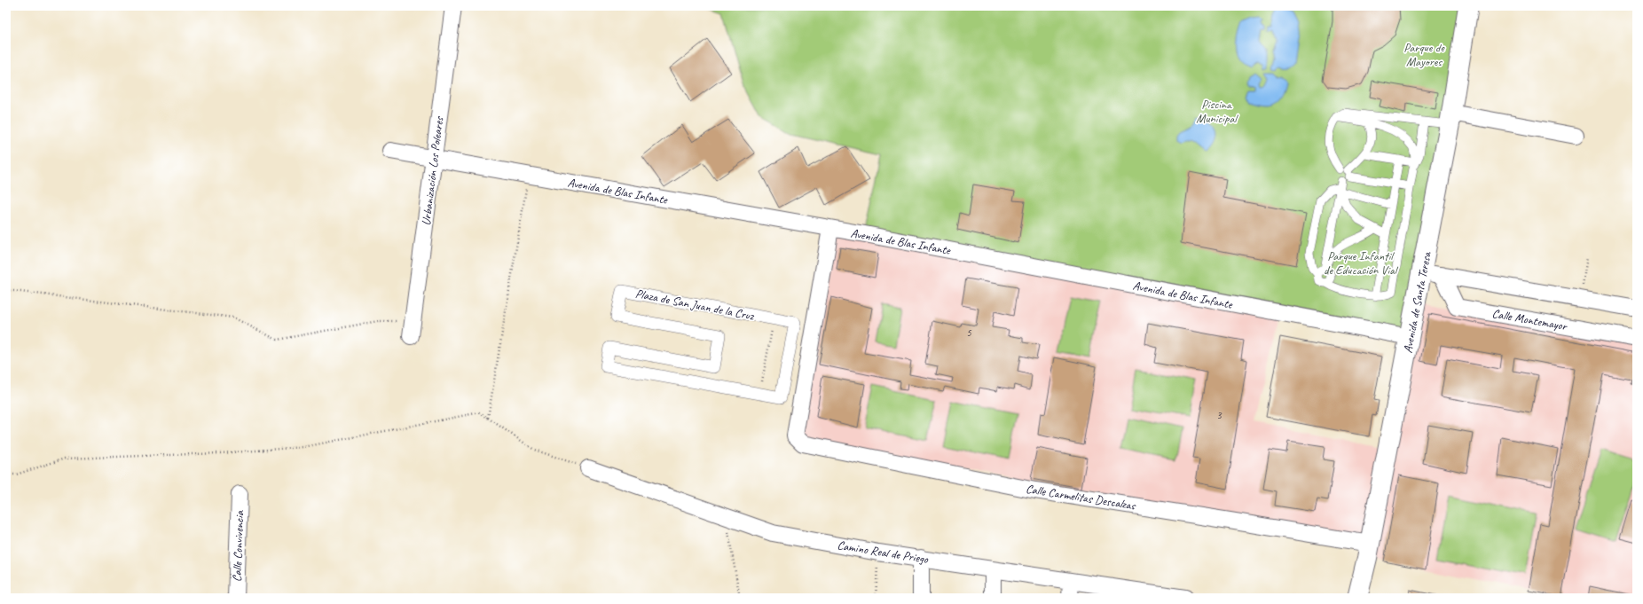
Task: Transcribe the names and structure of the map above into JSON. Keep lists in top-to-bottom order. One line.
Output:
{"streets":{"street":["Urbanización Los Poleares","Avenida de Blas Infante","Avenida de Santa Teresa","Plaza de San Juan de la Cruz","Calle Montemayor","Calle Carmelitas Descalzas","Calle Convivencia","Camino Real de Priego"]},"crossings":[["Urbanización Los Poleares","Avenida de Blas Infante"],["Avenida de Blas Infante","Avenida de Santa Teresa"],["Avenida de Blas Infante","Calle Carmelitas Descalzas"],["Avenida de Santa Teresa","Calle Carmelitas Descalzas"]],"parks":["Parque de Mayores","Piscina Municipal","Parque Infantil de Educación Vial"],"house_numbers":["5","3"]}
